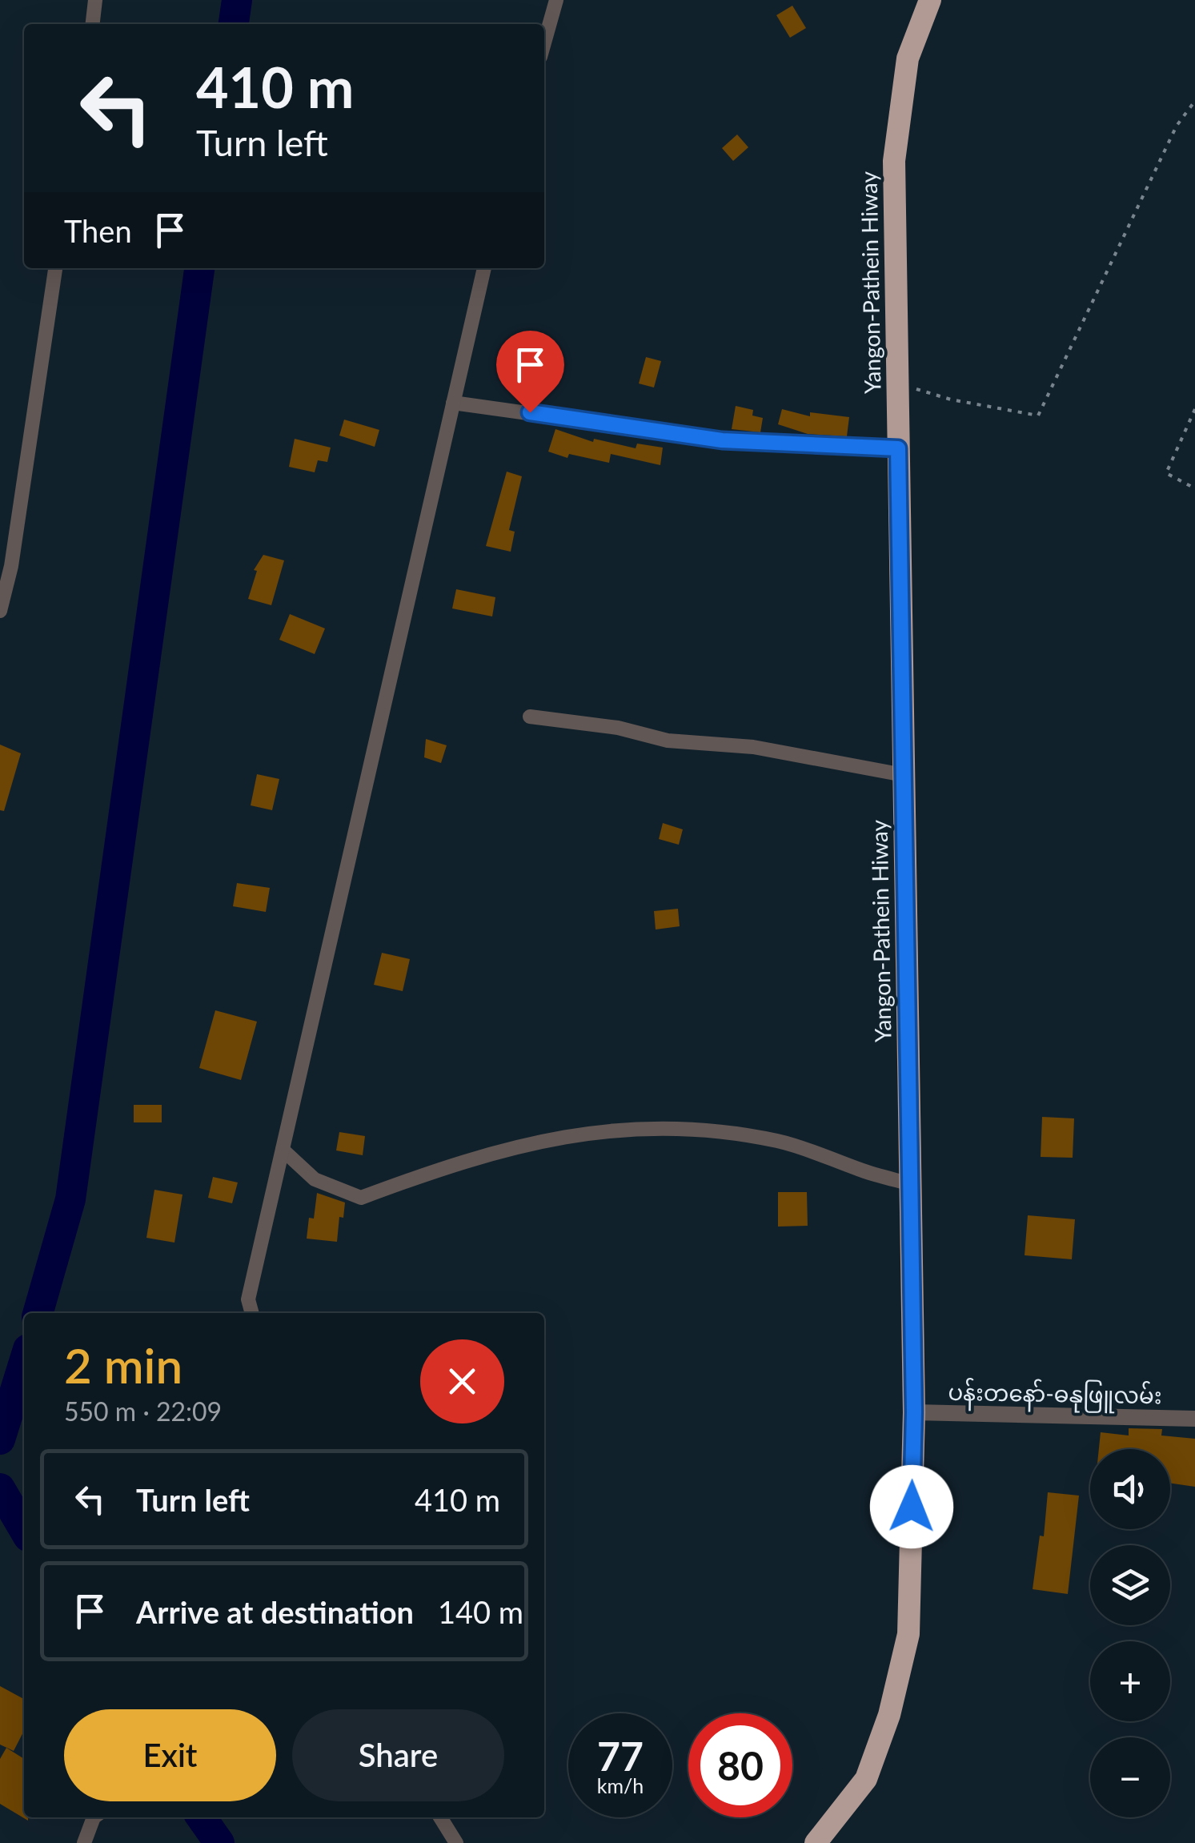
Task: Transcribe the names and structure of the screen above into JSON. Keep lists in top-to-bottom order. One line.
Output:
{"streets":{"highway":["Yangon-Pathein Hiway"],"street":["ပန်းတနော်-ဓနုဖြူလမ်း"]},"crossings":[["Yangon-Pathein Hiway","ပန်းတနော်-ဓနုဖြူလမ်း"]],"page":{"turn":["410 m","Turn left"],"then":"Then","heading":["2 min","550 m · 22:09"],"map_buttons":["+","−"],"list":[{"name":"Turn left","value":"410 m"},{"name":"Arrive at destination","value":"140 m"}],"buttons":["Exit","Share"],"speed":"77 km/h","limit":"80"}}
